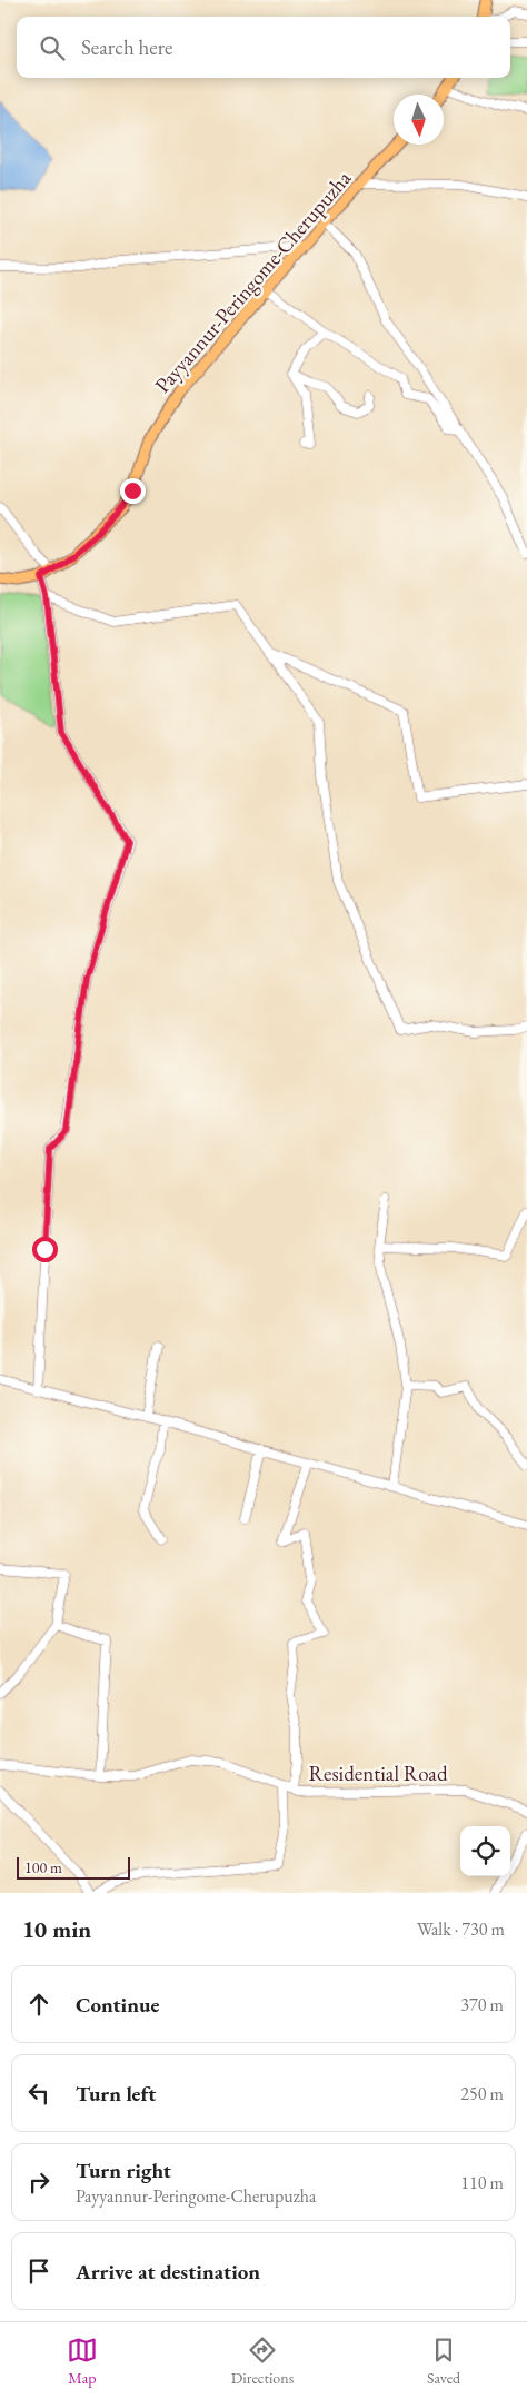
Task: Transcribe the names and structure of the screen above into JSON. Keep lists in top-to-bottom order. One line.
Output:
{"streets":{"main road":["Payyannur-Peringome-Cherupuzha"],"street":["Residential Road"]},"scale_bar":"100 m","north":"bottom","page":{"search":"Search here","scale":"100 m","heading":["10 min","Walk · 730 m"],"list":[["Continue","370 m"],["Turn left","250 m"],["Turn right","Payyannur-Peringome-Cherupuzha","110 m"],"Arrive at destination"],"nav":["Map","Directions","Saved"]}}
